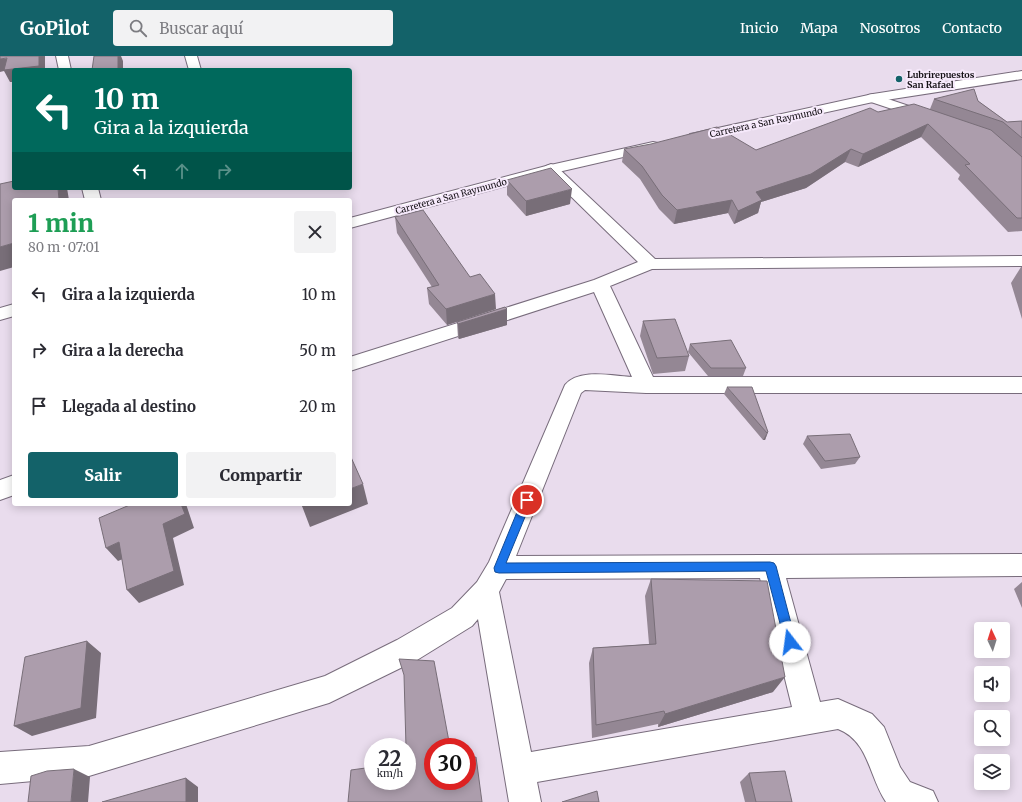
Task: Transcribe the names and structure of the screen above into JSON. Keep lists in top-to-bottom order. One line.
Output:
{"streets":{"street":["Carretera a San Raymundo"]},"places":["Lubrirepuestos San Rafael"],"north":"top","page":{"header":"GoPilot","search":"Buscar aquí","nav":["Inicio","Mapa","Nosotros","Contacto"],"turn":["10 m","Gira a la izquierda"],"heading":["1 min","80 m · 07:01"],"list":[{"name":"Gira a la izquierda","value":"10 m"},{"name":"Gira a la derecha","value":"50 m"},{"name":"Llegada al destino","value":"20 m"}],"buttons":["Salir","Compartir"],"speed":"22 km/h","limit":"30"}}
